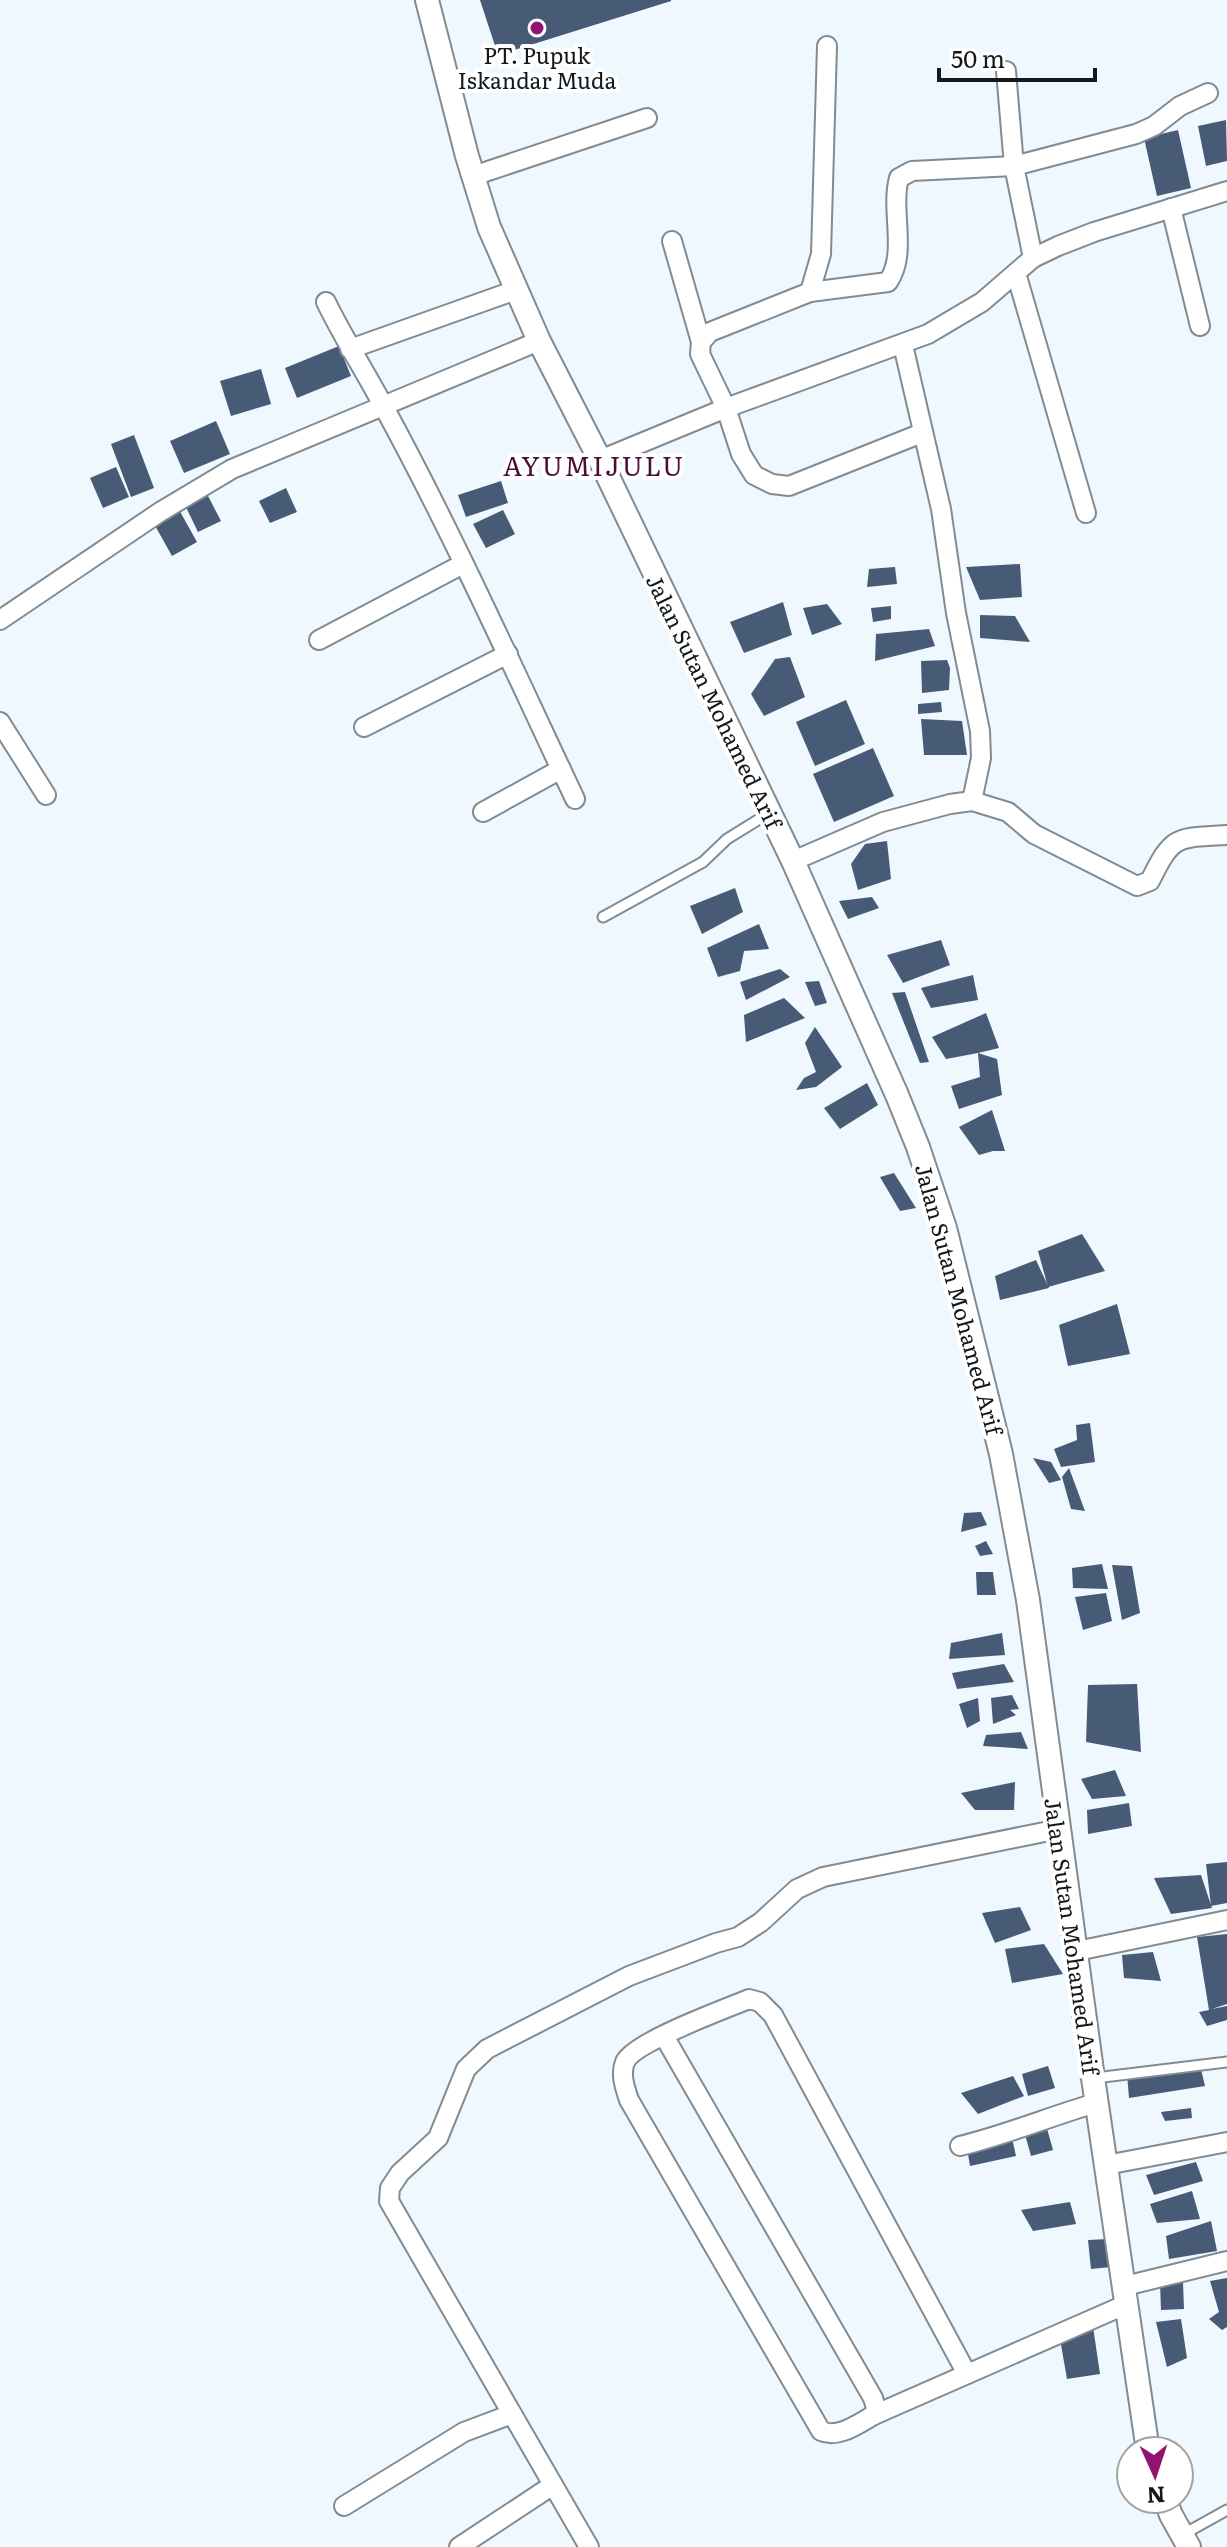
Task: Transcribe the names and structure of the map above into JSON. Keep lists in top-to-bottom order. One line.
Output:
{"streets":{"street":["Jalan Sutan Mohamed Arif"]},"districts":["AYUMIJULU"],"places":["PT. Pupuk Iskandar Muda"],"scale_bar":"50 m","north":"bottom"}
